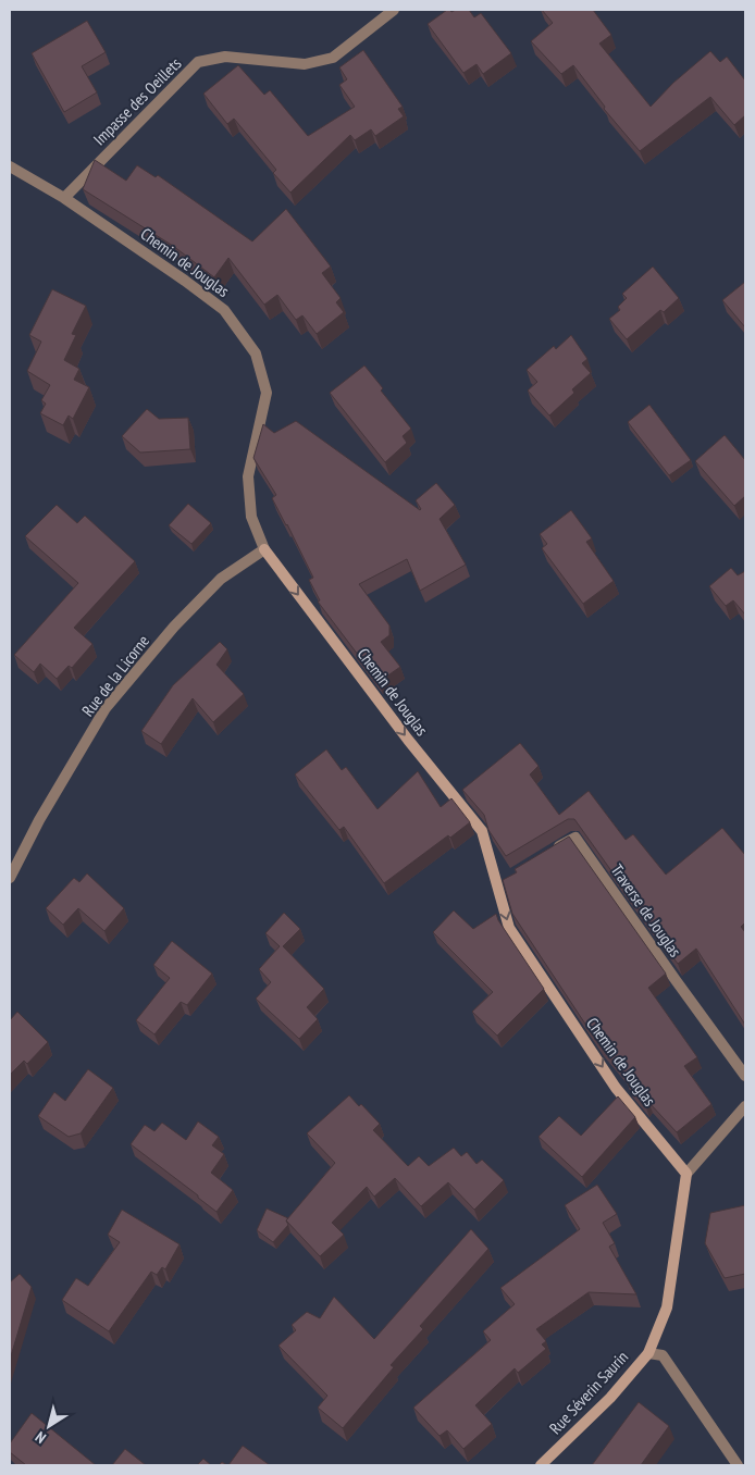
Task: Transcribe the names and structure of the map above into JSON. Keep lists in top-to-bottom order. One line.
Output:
{"streets":{"street":["Impasse des Oeillets","Chemin de Jouglas","Rue de la Licorne","Traverse de Jouglas","Rue Séverin Saurin"]},"crossings":[["Impasse des Oeillets","Chemin de Jouglas"],["Chemin de Jouglas","Rue de la Licorne"],["Chemin de Jouglas","Rue Séverin Saurin"]],"one_way":["Chemin de Jouglas"],"north":"bottom left"}
